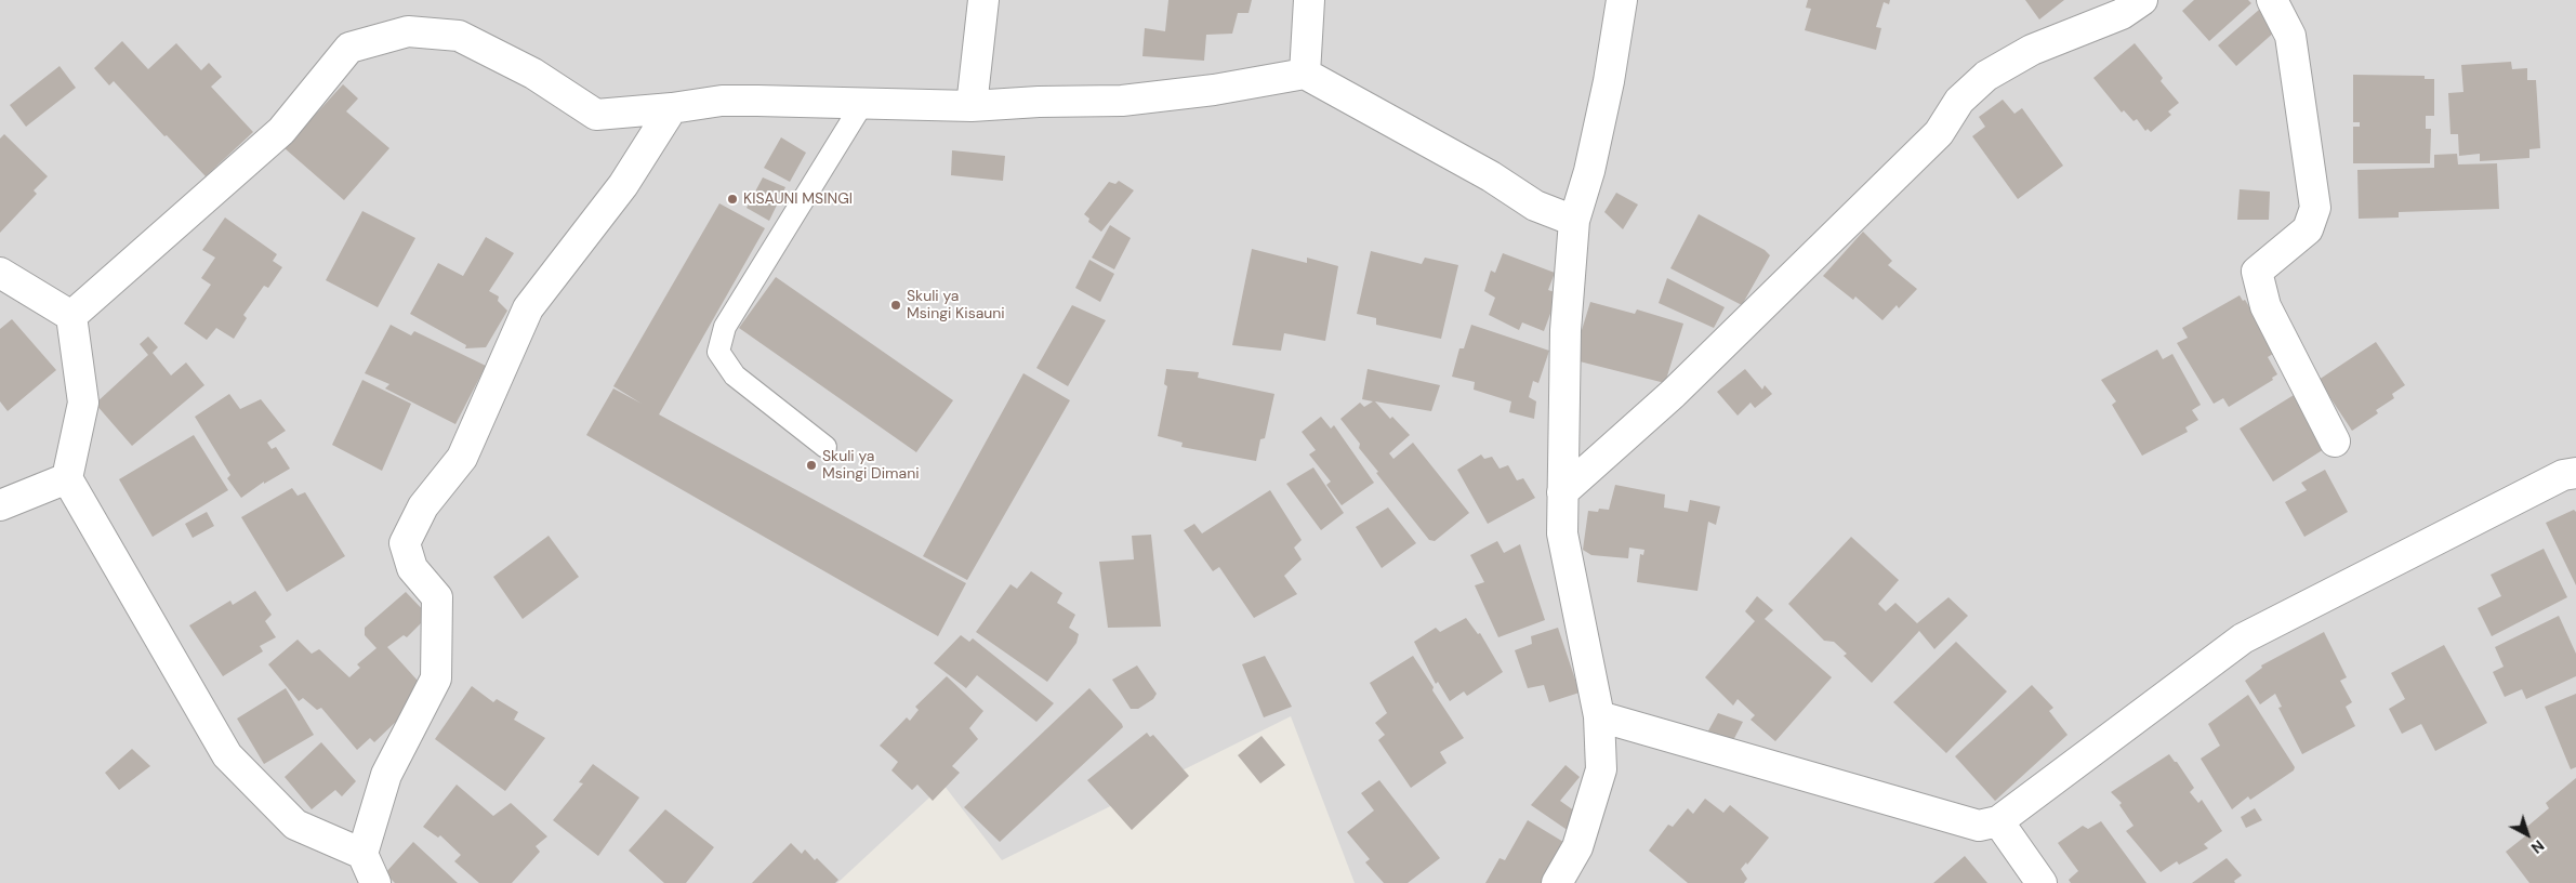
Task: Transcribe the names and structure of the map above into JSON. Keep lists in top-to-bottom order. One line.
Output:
{"places":["KISAUNI MSINGI","Skuli ya Msingi Kisauni","Skuli ya Msingi Dimani"],"north":"bottom right"}
